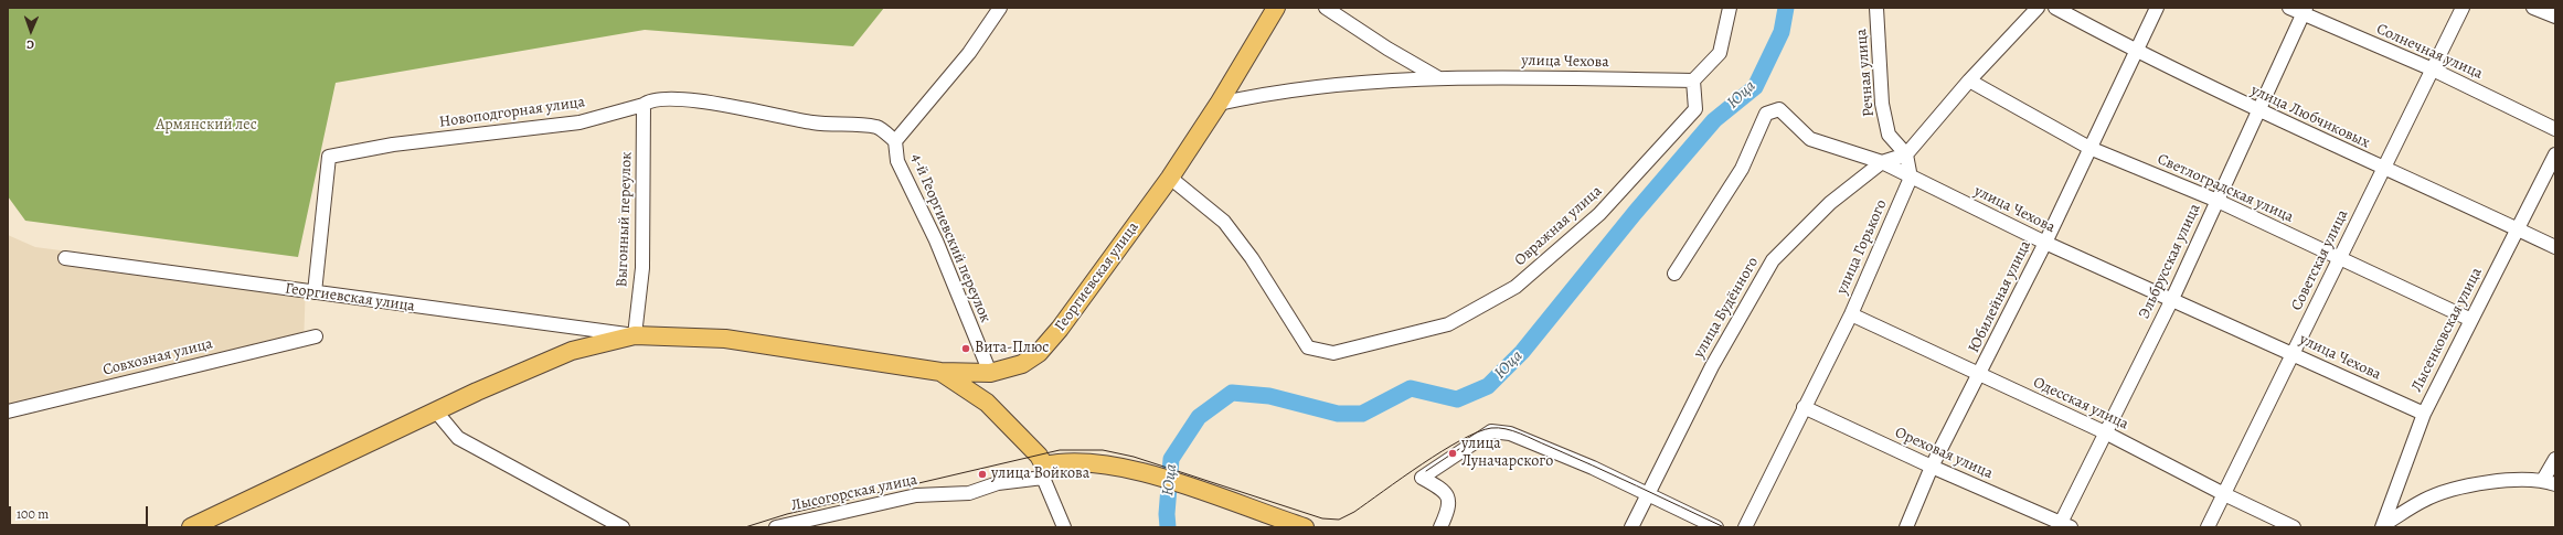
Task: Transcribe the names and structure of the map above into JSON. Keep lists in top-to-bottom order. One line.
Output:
{"streets":{"main road":["Георгиевская улица"],"street":["Солнечная улица","улица Чехова","Речная улица","Новоподгорная улица","улица Любчиковых","Светлоградская улица","Выгонный переулок","Овражная улица","4-й Георгиевский переулок","улица Горького","Советская улица","Эльбрусская улица","Юбилейная улица","улица Будённого","Лысенковская улица","Совхозная улица","Одесская улица","Ореховая улица","Лысогорская улица"]},"crossings":[["Солнечная улица","Советская улица"],["Солнечная улица","Эльбрусская улица"],["улица Чехова","Овражная улица"],["улица Чехова","улица Горького"],["улица Чехова","Советская улица"],["улица Чехова","Эльбрусская улица"],["улица Чехова","Георгиевская улица"],["улица Чехова","Юбилейная улица"],["улица Чехова","улица Будённого"],["улица Чехова","Лысенковская улица"],["Речная улица","улица Будённого"],["Новоподгорная улица","Выгонный переулок"],["Новоподгорная улица","4-й Георгиевский переулок"],["Новоподгорная улица","Георгиевская улица"],["улица Любчиковых","Советская улица"],["улица Любчиковых","Эльбрусская улица"],["улица Любчиковых","Юбилейная улица"],["улица Любчиковых","Лысенковская улица"],["Светлоградская улица","Советская улица"],["Светлоградская улица","Эльбрусская улица"],["Светлоградская улица","Юбилейная улица"],["Светлоградская улица","Лысенковская улица"],["Выгонный переулок","Георгиевская улица"],["Овражная улица","Георгиевская улица"],["4-й Георгиевский переулок","Георгиевская улица"],["улица Горького","Одесская улица"],["улица Горького","Ореховая улица"],["Советская улица","Одесская улица"],["Эльбрусская улица","Одесская улица"],["Эльбрусская улица","Ореховая улица"],["Юбилейная улица","Одесская улица"],["Юбилейная улица","Ореховая улица"]],"water":["Юца"],"parks":["Армянский лес"],"places":["Вита-Плюс","улица Луначарского","улица Войкова"],"scale_bar":"100 m","north":"bottom"}
